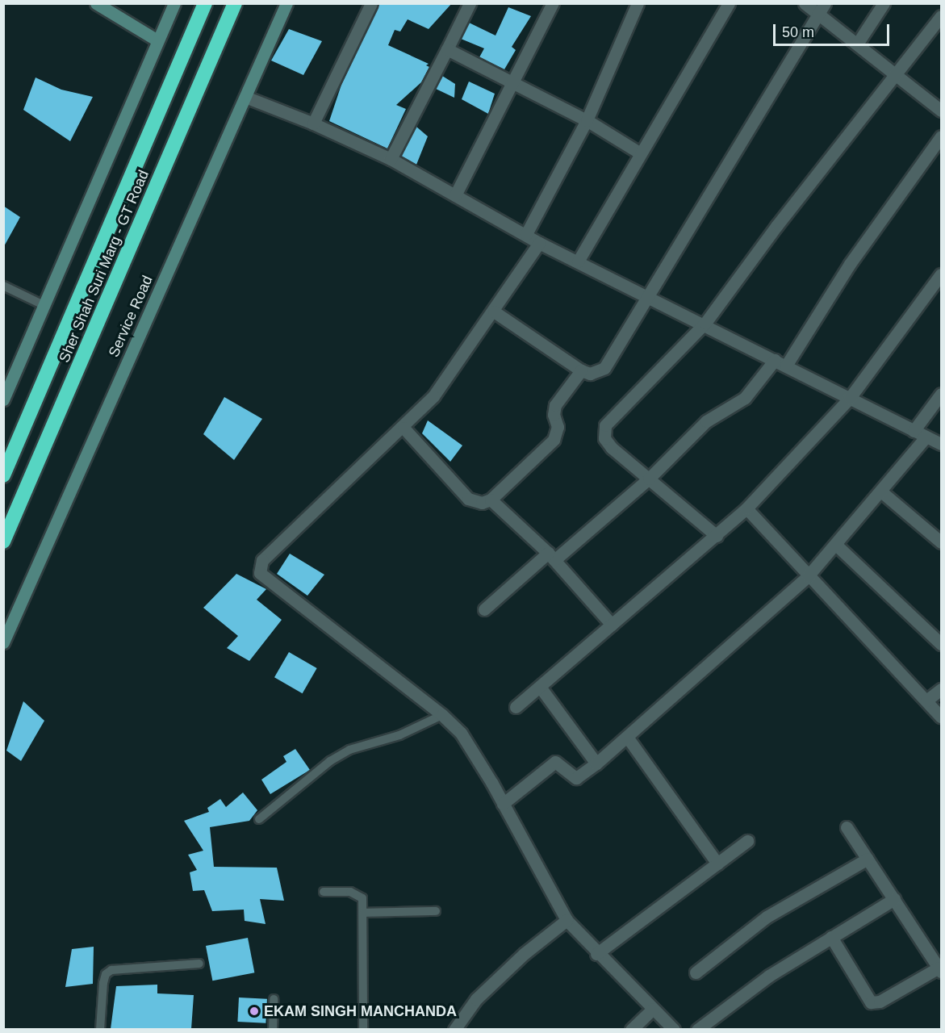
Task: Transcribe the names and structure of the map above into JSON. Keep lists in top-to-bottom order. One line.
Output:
{"streets":{"highway":["Sher Shah Suri Marg - GT Road"],"street":["Service Road"]},"places":["EKAM SINGH MANCHANDA"],"scale_bar":"50 m"}
